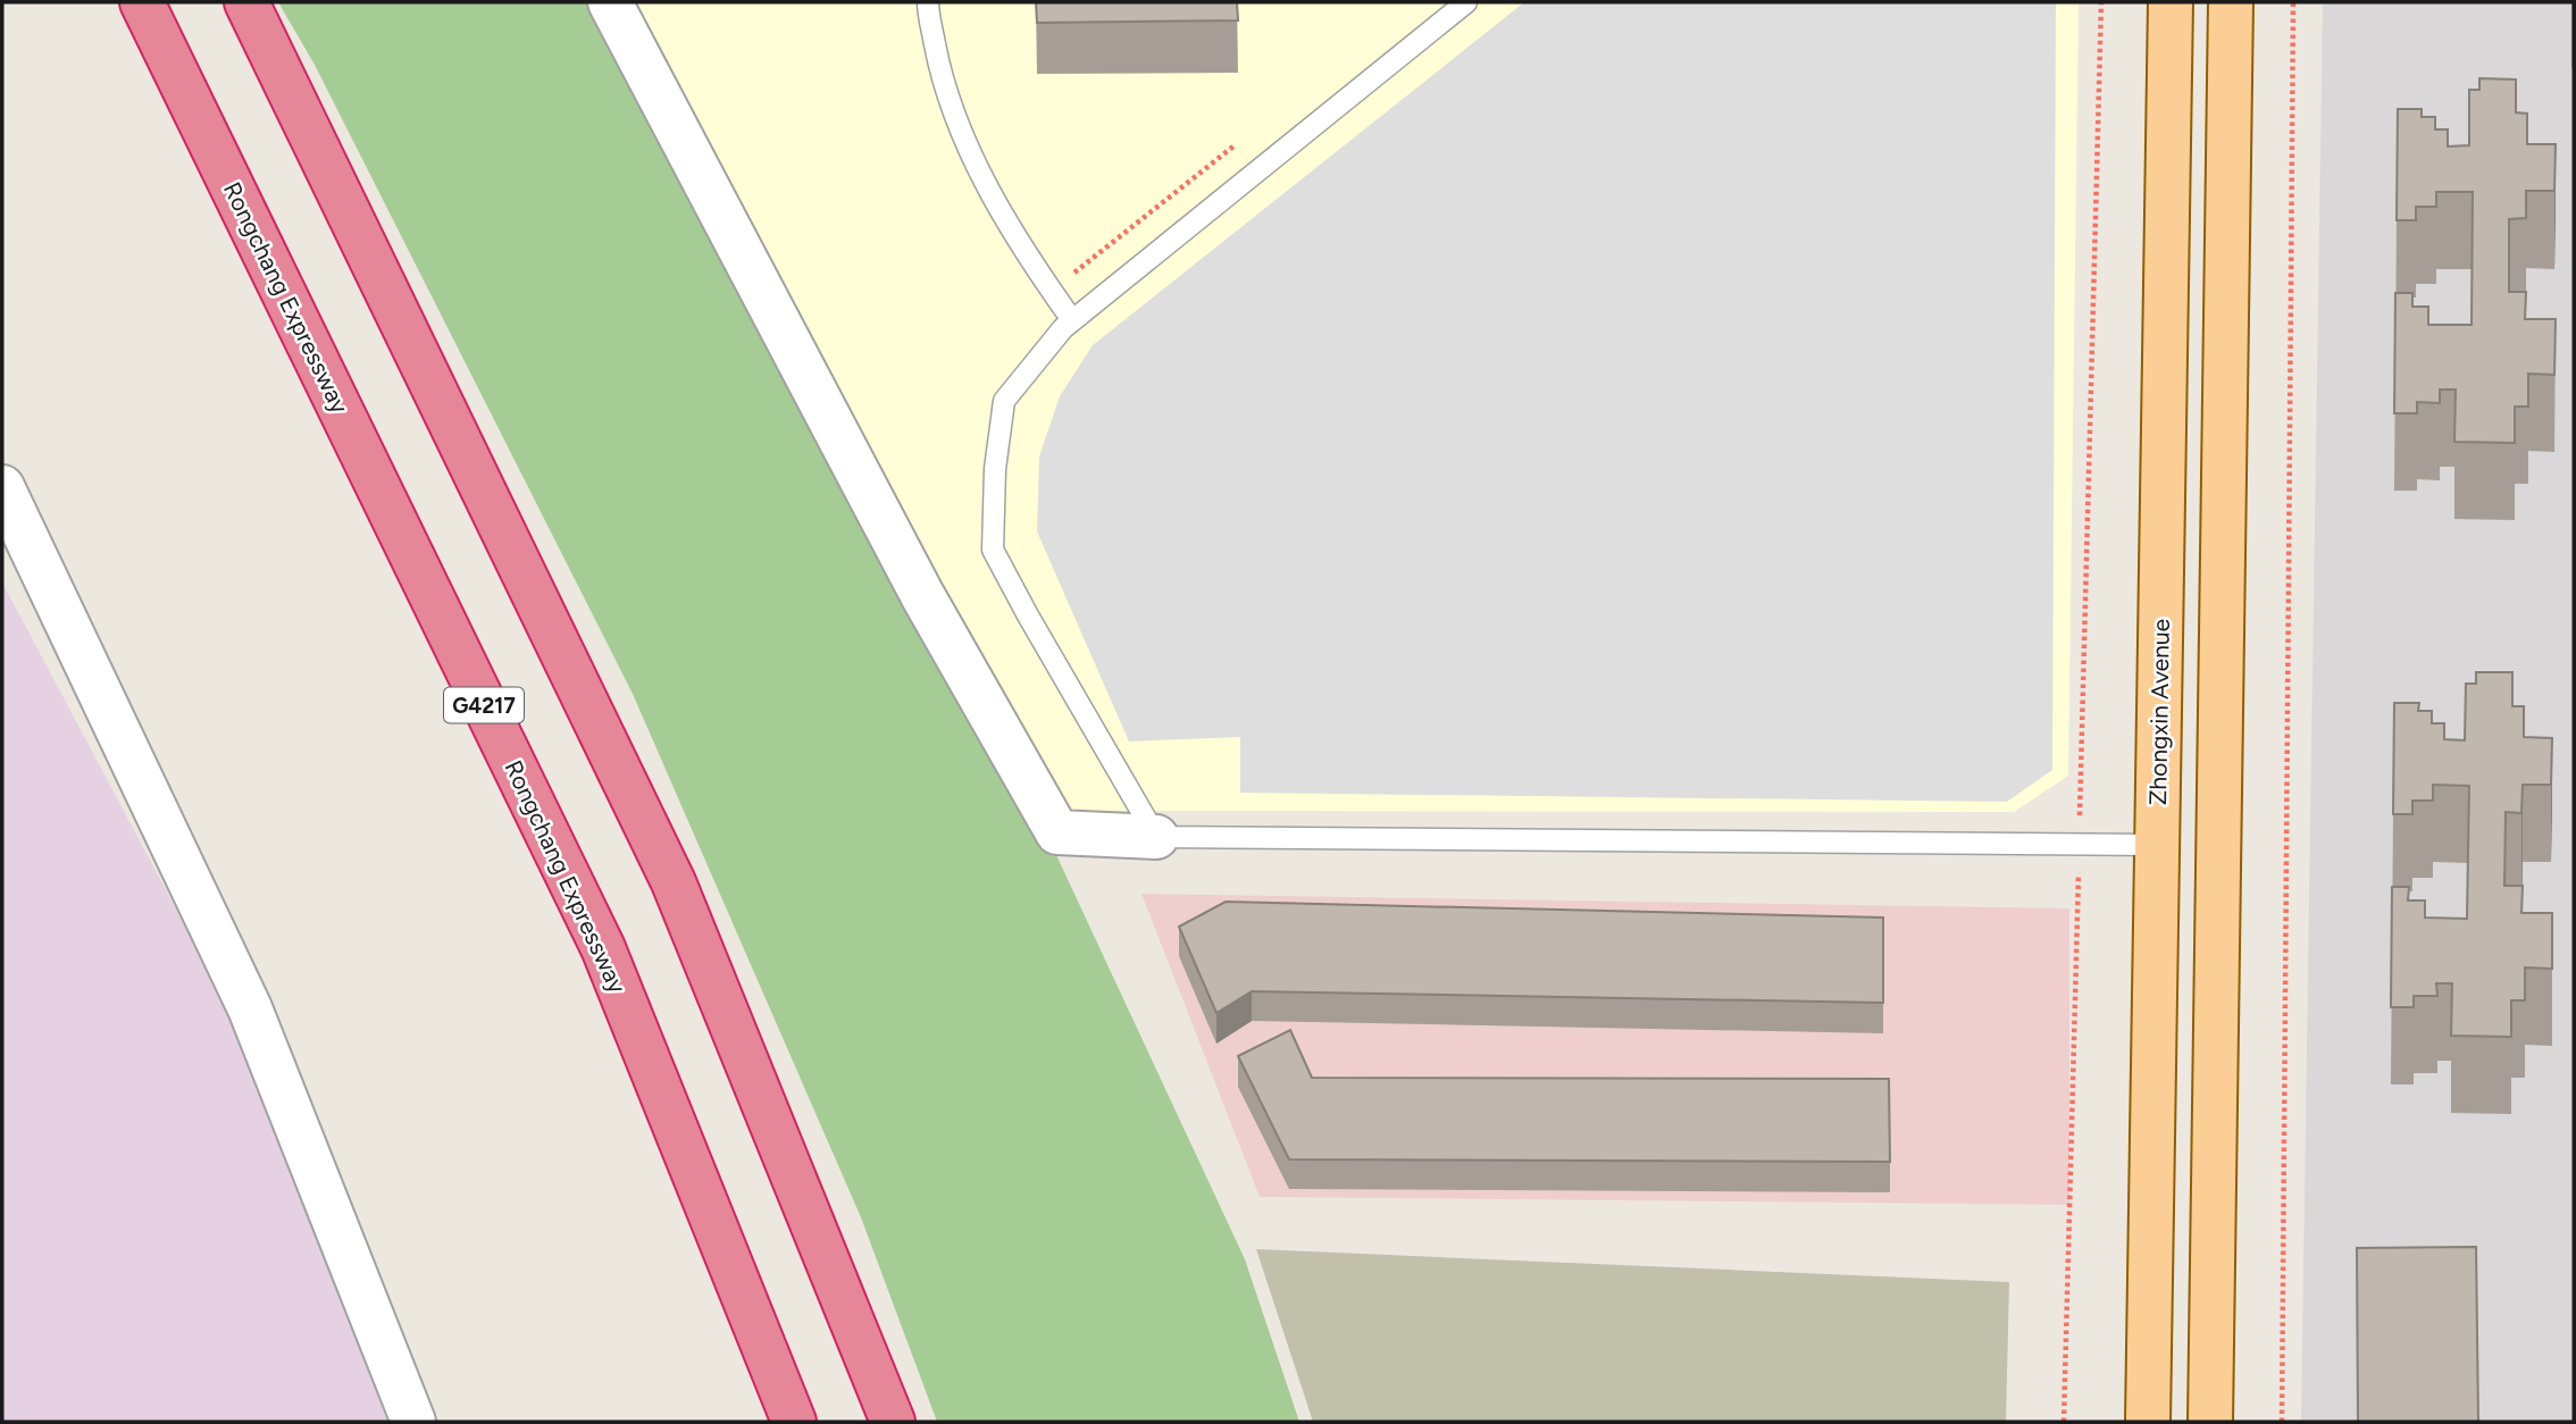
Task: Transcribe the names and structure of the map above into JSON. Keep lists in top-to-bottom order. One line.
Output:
{"streets":{"highway":["Rongchang Expressway","G4217"],"main road":["Zhongxin Avenue"]}}
